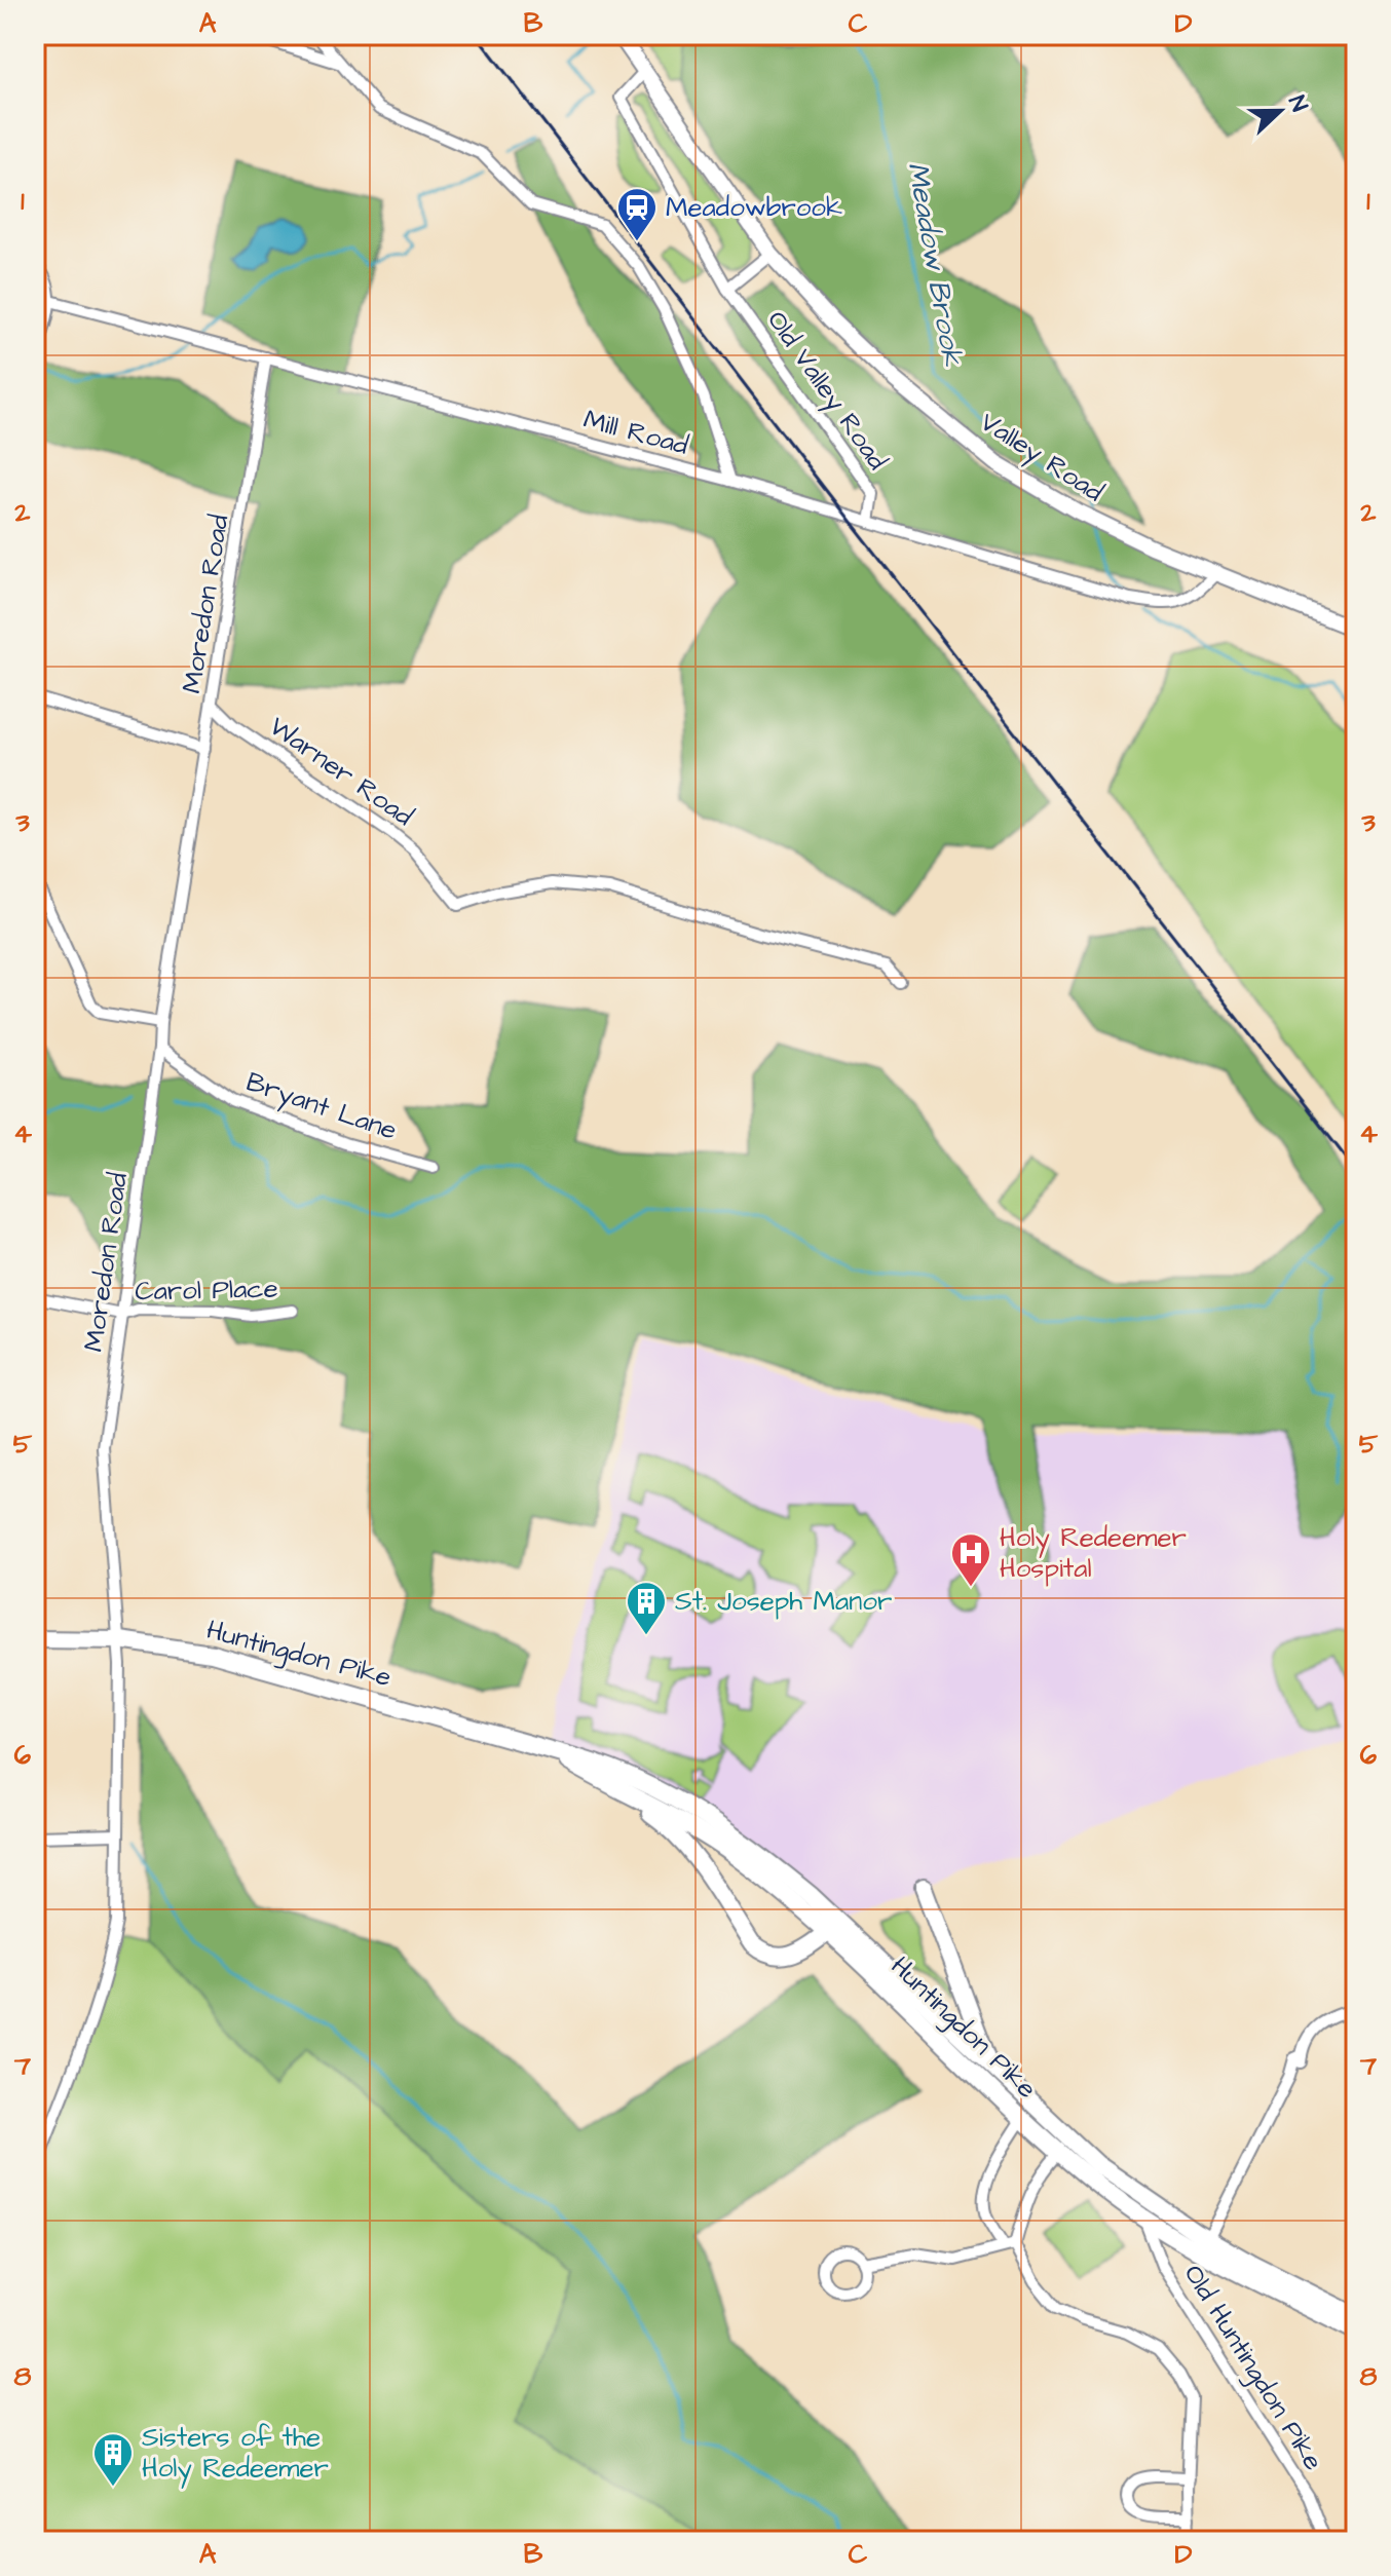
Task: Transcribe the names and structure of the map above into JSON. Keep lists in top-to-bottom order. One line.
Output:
{"streets":{"main road":["Valley Road","Huntingdon Pike"],"street":["Old Valley Road","Mill Road","Moredon Road","Warner Road","Bryant Lane","Carol Place","Old Huntingdon Pike"]},"crossings":[["Old Valley Road","Mill Road"],["Old Valley Road","Valley Road"],["Mill Road","Valley Road"],["Mill Road","Moredon Road"],["Moredon Road","Warner Road"],["Moredon Road","Bryant Lane"],["Moredon Road","Carol Place"],["Moredon Road","Huntingdon Pike"],["Huntingdon Pike","Old Huntingdon Pike"]],"water":["Meadow Brook"],"places":{"station":["Meadowbrook"],"hospital":["Holy Redeemer Hospital"],"building":["St. Joseph Manor","Sisters of the Holy Redeemer"]},"north":"right","grid":{"columns":["A","B","C","D"],"rows":["1","2","3","4","5","6","7","8"]}}
